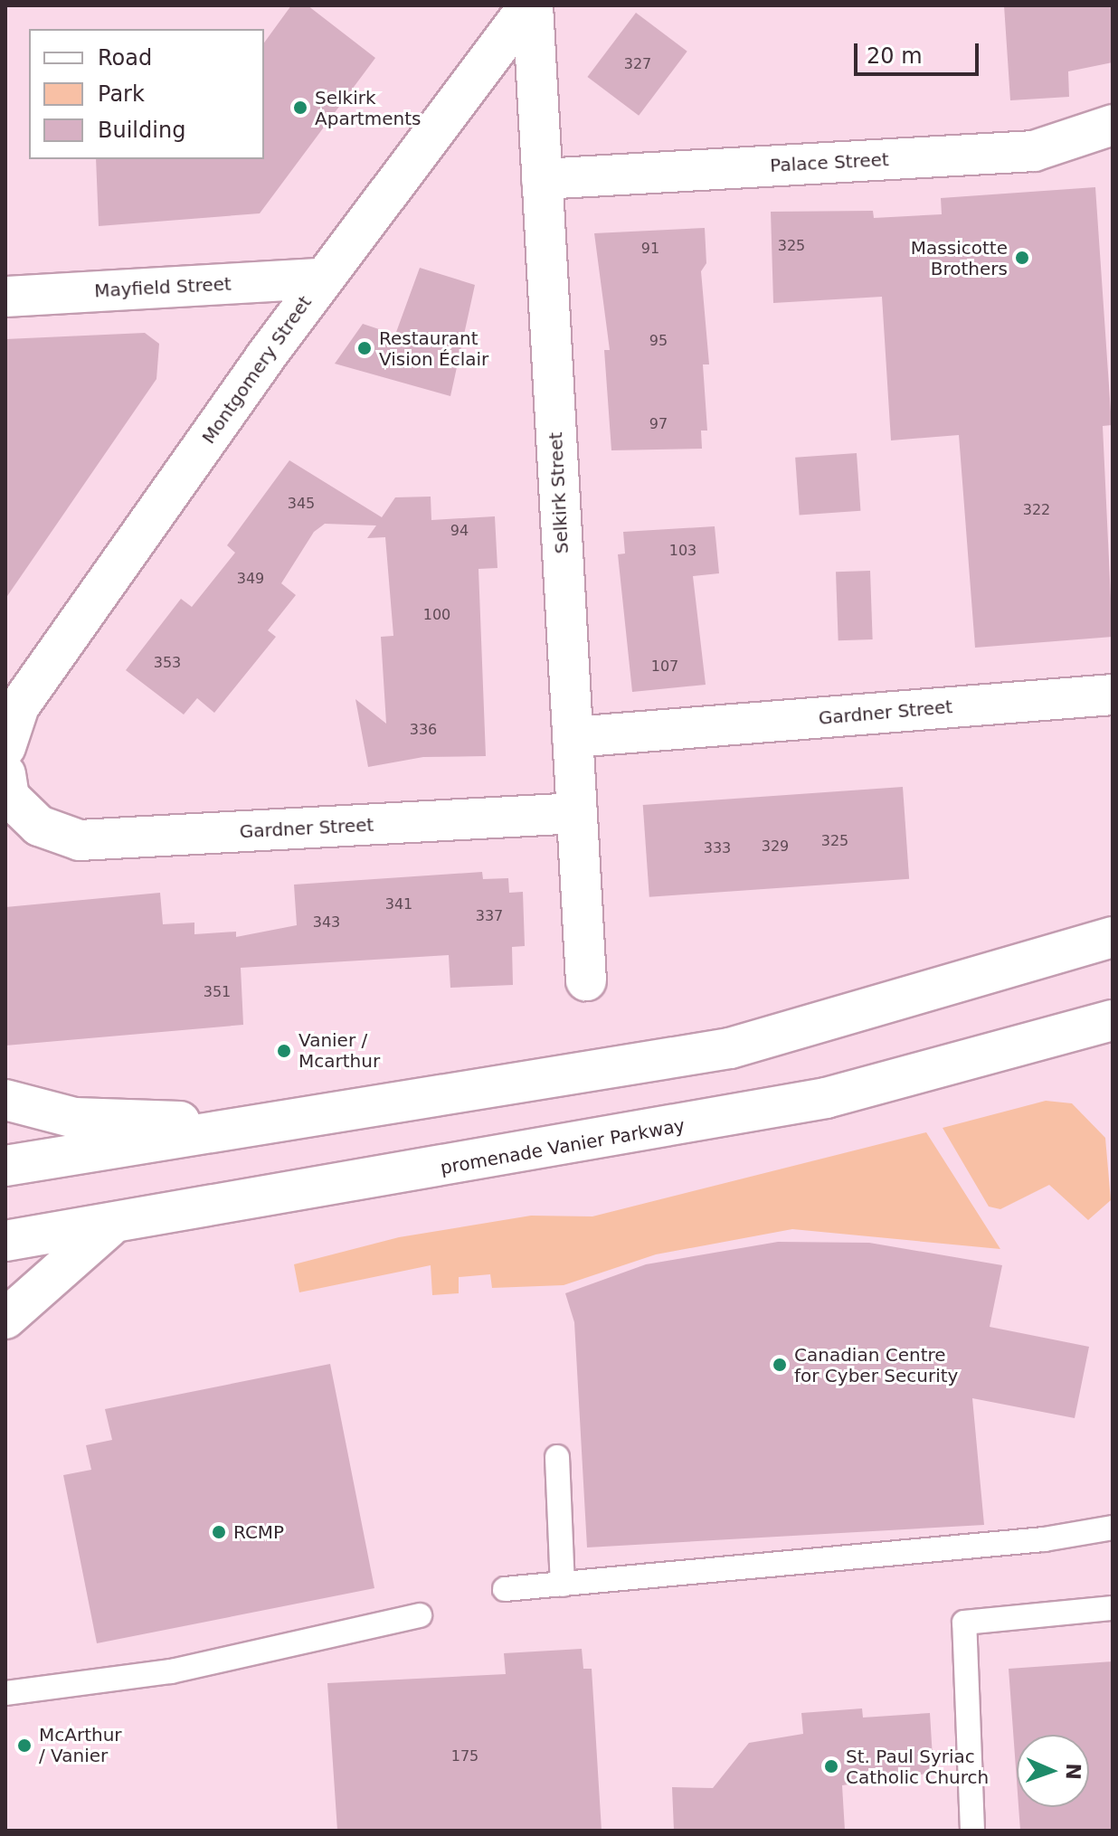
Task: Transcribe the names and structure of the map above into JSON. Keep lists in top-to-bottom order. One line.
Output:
{"streets":{"street":["Palace Street","Mayfield Street","Montgomery Street","Selkirk Street","Gardner Street","promenade Vanier Parkway"]},"crossings":[["Palace Street","Selkirk Street"],["Mayfield Street","Montgomery Street"],["Montgomery Street","Selkirk Street"],["Selkirk Street","Gardner Street"]],"places":["Selkirk Apartments","Massicotte Brothers","Restaurant Vision Éclair","Vanier / Mcarthur","Canadian Centre for Cyber Security","RCMP","McArthur / Vanier","St. Paul Syriac Catholic Church"],"house_numbers":["327","325","91","95","97","345","322","94","103","349","100","353","107","336","325","329","333","341","337","343","351","175"],"legend":["Road","Park","Building"],"scale_bar":"20 m","north":"right"}
